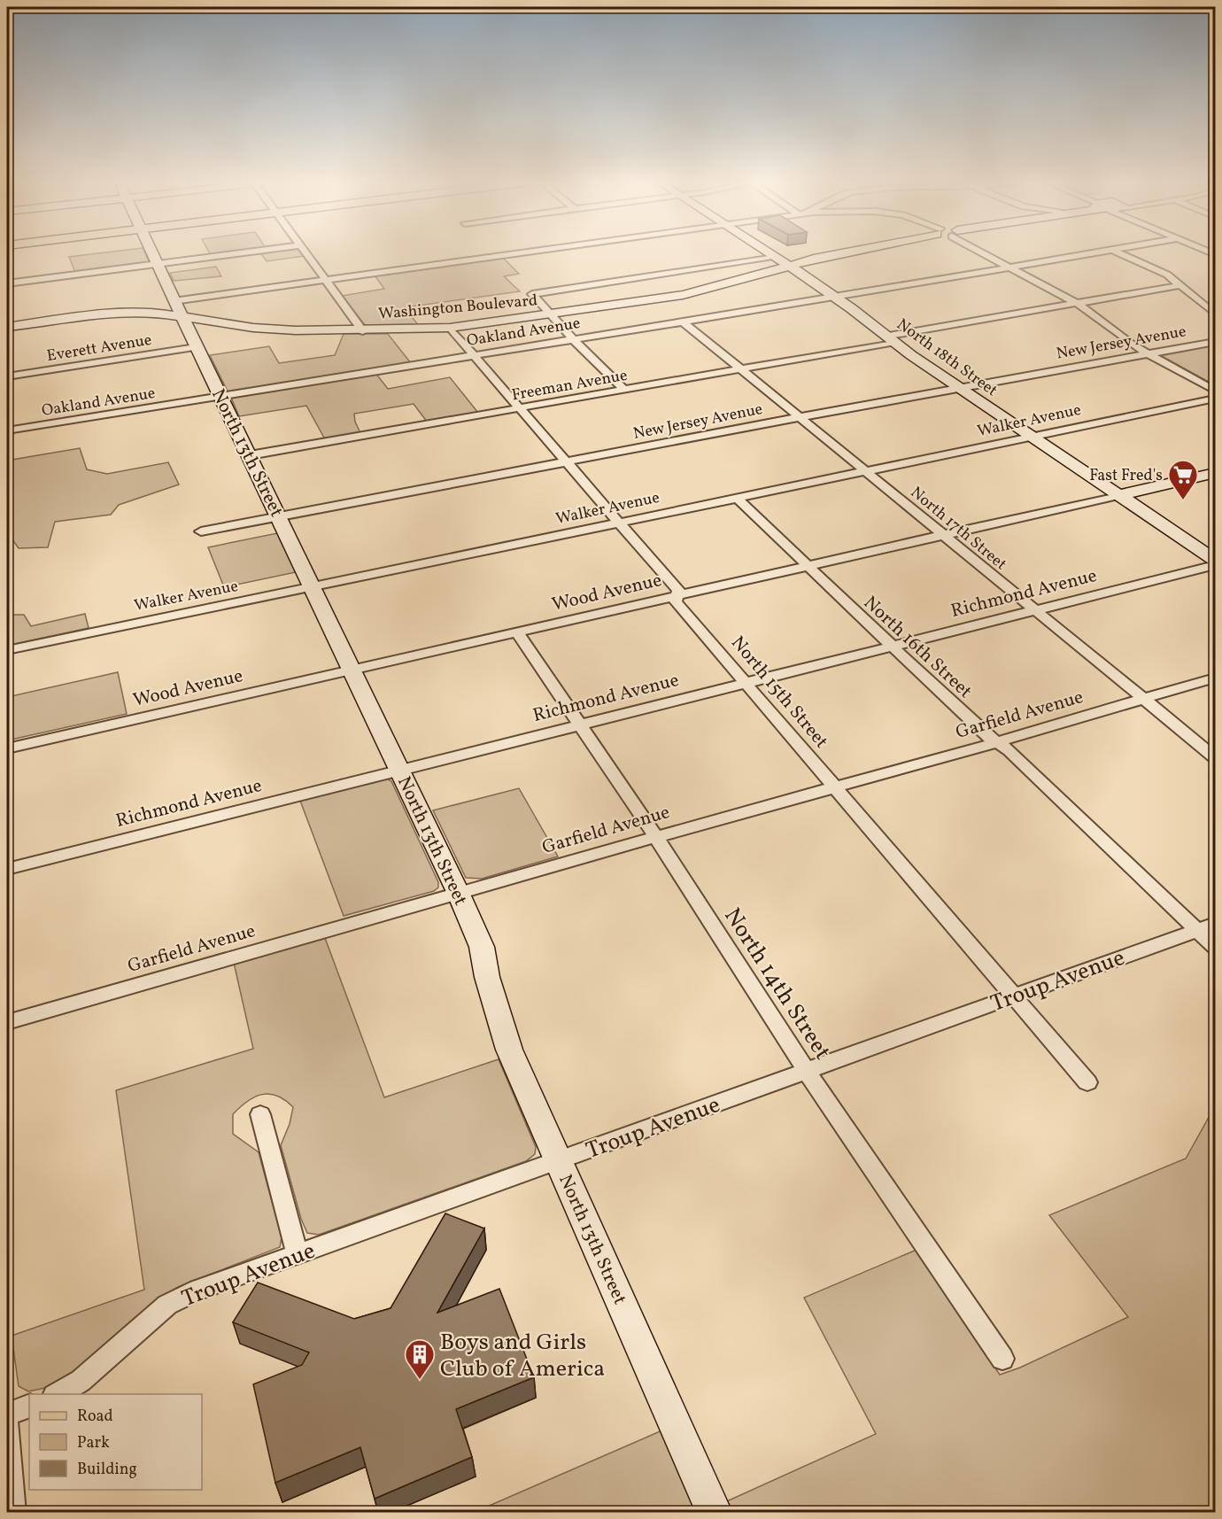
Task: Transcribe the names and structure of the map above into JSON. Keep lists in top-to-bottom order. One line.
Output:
{"streets":{"street":["Washington Boulevard","Oakland Avenue","New Jersey Avenue","Everett Avenue","North 18th Street","Freeman Avenue","Walker Avenue","North 13th Street","North 17th Street","Wood Avenue","Richmond Avenue","North 16th Street","North 15th Street","Garfield Avenue","Troup Avenue","North 14th Street"]},"crossings":[["Washington Boulevard","North 18th Street"],["Washington Boulevard","North 13th Street"],["Washington Boulevard","North 15th Street"],["Oakland Avenue","North 18th Street"],["Oakland Avenue","North 13th Street"],["Oakland Avenue","North 17th Street"],["Oakland Avenue","North 15th Street"],["New Jersey Avenue","North 18th Street"],["New Jersey Avenue","North 13th Street"],["New Jersey Avenue","North 17th Street"],["New Jersey Avenue","North 15th Street"],["Everett Avenue","North 13th Street"],["North 18th Street","Freeman Avenue"],["North 18th Street","Walker Avenue"],["North 18th Street","Wood Avenue"],["Freeman Avenue","North 13th Street"],["Freeman Avenue","North 17th Street"],["Freeman Avenue","North 15th Street"],["Walker Avenue","North 13th Street"],["Walker Avenue","North 17th Street"],["Walker Avenue","North 16th Street"],["Walker Avenue","North 15th Street"],["North 13th Street","Wood Avenue"],["North 13th Street","Richmond Avenue"],["North 13th Street","Garfield Avenue"],["North 13th Street","Troup Avenue"],["North 17th Street","Wood Avenue"],["North 17th Street","Richmond Avenue"],["North 17th Street","Garfield Avenue"],["Wood Avenue","North 16th Street"],["Wood Avenue","North 15th Street"],["Wood Avenue","North 14th Street"],["Richmond Avenue","North 16th Street"],["Richmond Avenue","North 15th Street"],["Richmond Avenue","North 14th Street"],["North 16th Street","Garfield Avenue"],["North 16th Street","Troup Avenue"],["North 15th Street","Garfield Avenue"],["North 15th Street","Troup Avenue"],["Garfield Avenue","North 14th Street"],["Troup Avenue","North 14th Street"]],"places":{"supermarket":["Fast Fred's"],"building":["Boys and Girls Club of America"]},"legend":["Road","Park","Building"]}
